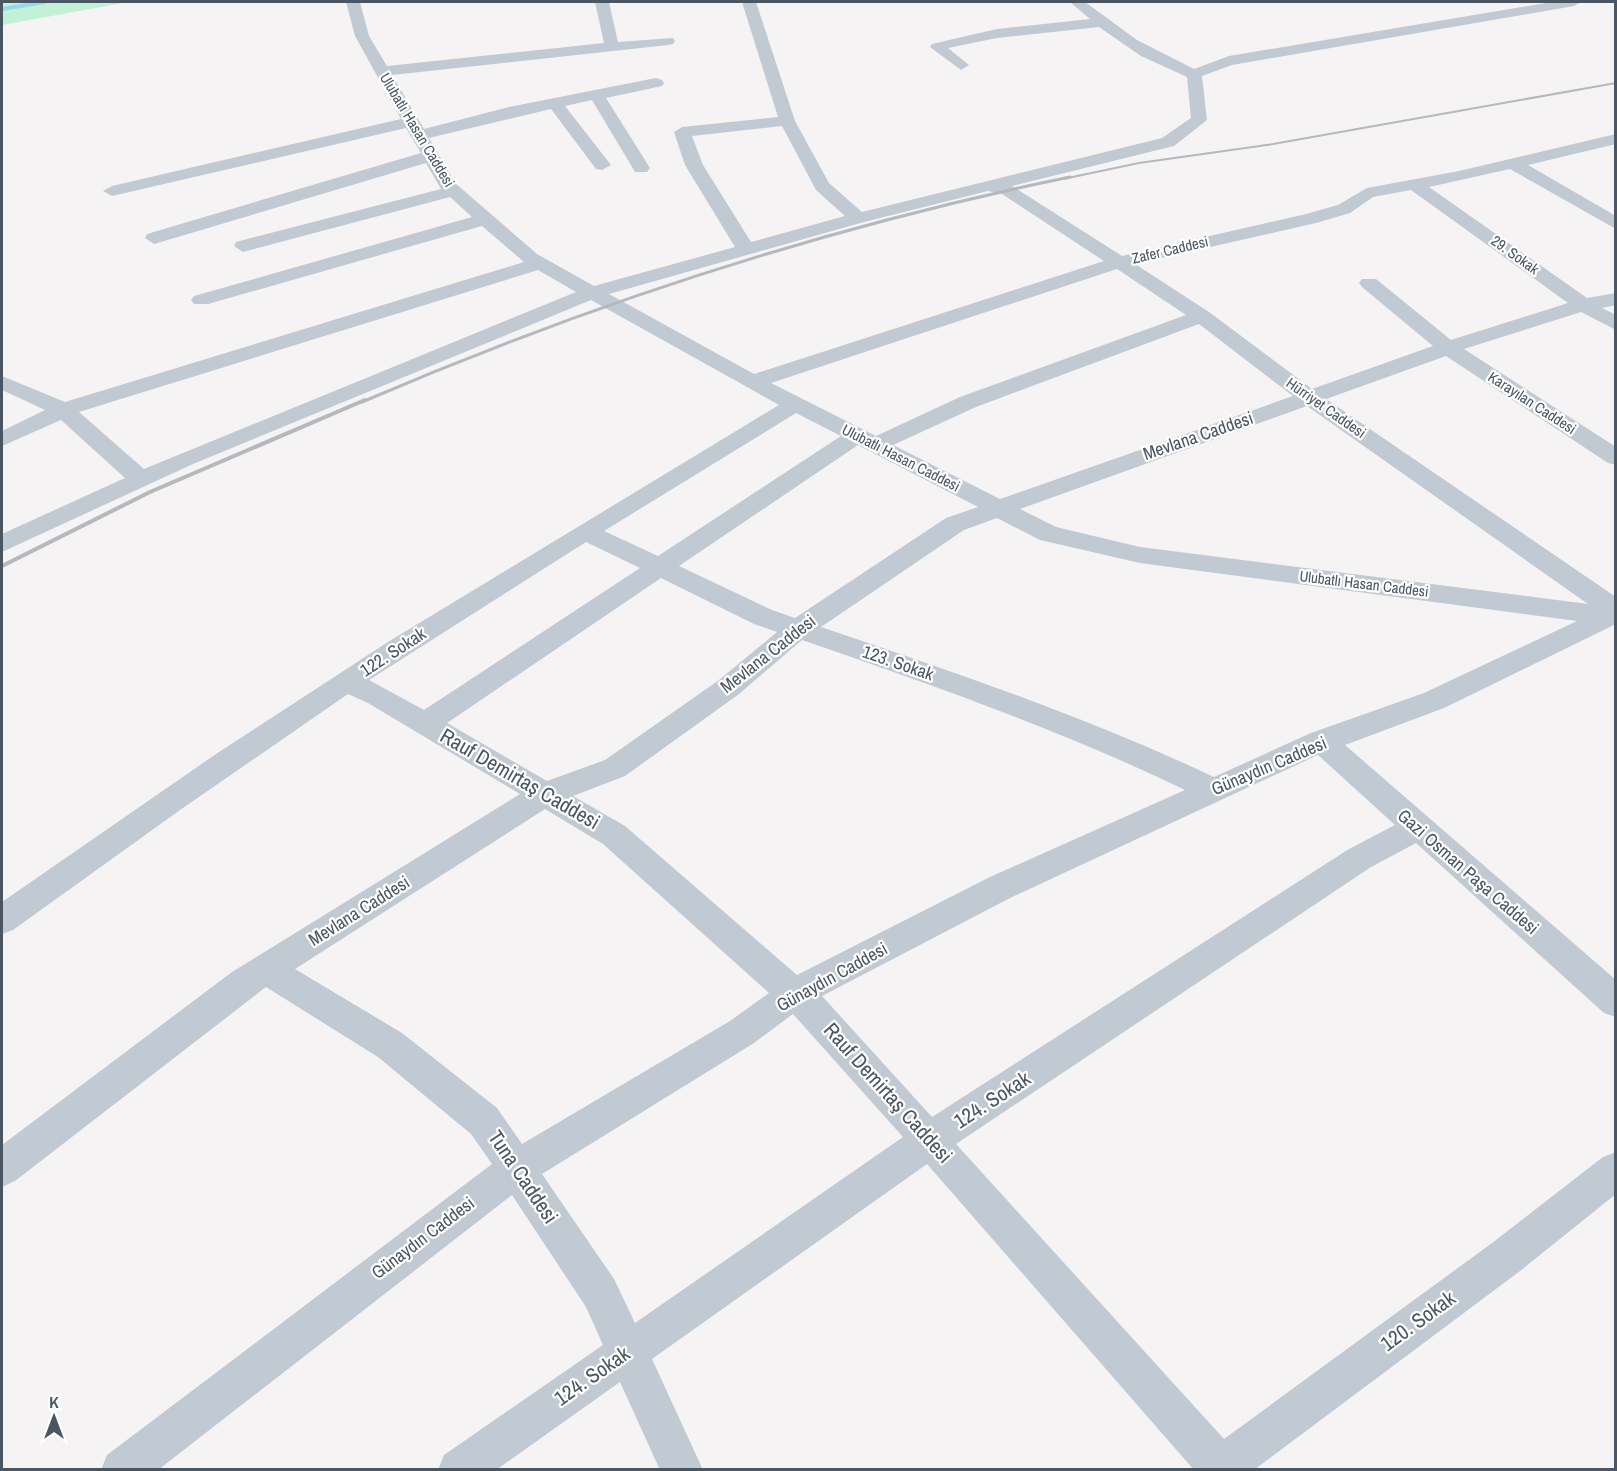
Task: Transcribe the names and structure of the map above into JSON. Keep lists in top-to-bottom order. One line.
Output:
{"streets":{"street":["Ulubatlı Hasan Caddesi","Zafer Caddesi","29. Sokak","Karayılan Caddesi","Hürriyet Caddesi","Mevlana Caddesi","122. Sokak","123. Sokak","Günaydın Caddesi","Rauf Demirtaş Caddesi","Gazi Osman Paşa Caddesi","124. Sokak","Tuna Caddesi","120. Sokak"]},"crossings":[["Ulubatlı Hasan Caddesi","Zafer Caddesi"],["Ulubatlı Hasan Caddesi","Hürriyet Caddesi"],["Ulubatlı Hasan Caddesi","Mevlana Caddesi"],["Ulubatlı Hasan Caddesi","122. Sokak"],["Ulubatlı Hasan Caddesi","Günaydın Caddesi"],["Zafer Caddesi","29. Sokak"],["Zafer Caddesi","Hürriyet Caddesi"],["29. Sokak","Mevlana Caddesi"],["Karayılan Caddesi","Mevlana Caddesi"],["Hürriyet Caddesi","Mevlana Caddesi"],["Hürriyet Caddesi","Günaydın Caddesi"],["Mevlana Caddesi","123. Sokak"],["Mevlana Caddesi","Rauf Demirtaş Caddesi"],["Mevlana Caddesi","Tuna Caddesi"],["122. Sokak","123. Sokak"],["122. Sokak","Rauf Demirtaş Caddesi"],["123. Sokak","Günaydın Caddesi"],["Günaydın Caddesi","Rauf Demirtaş Caddesi"],["Günaydın Caddesi","Gazi Osman Paşa Caddesi"],["Günaydın Caddesi","Tuna Caddesi"],["Rauf Demirtaş Caddesi","124. Sokak"],["Rauf Demirtaş Caddesi","120. Sokak"],["Gazi Osman Paşa Caddesi","124. Sokak"],["124. Sokak","Tuna Caddesi"]],"north":"top"}
